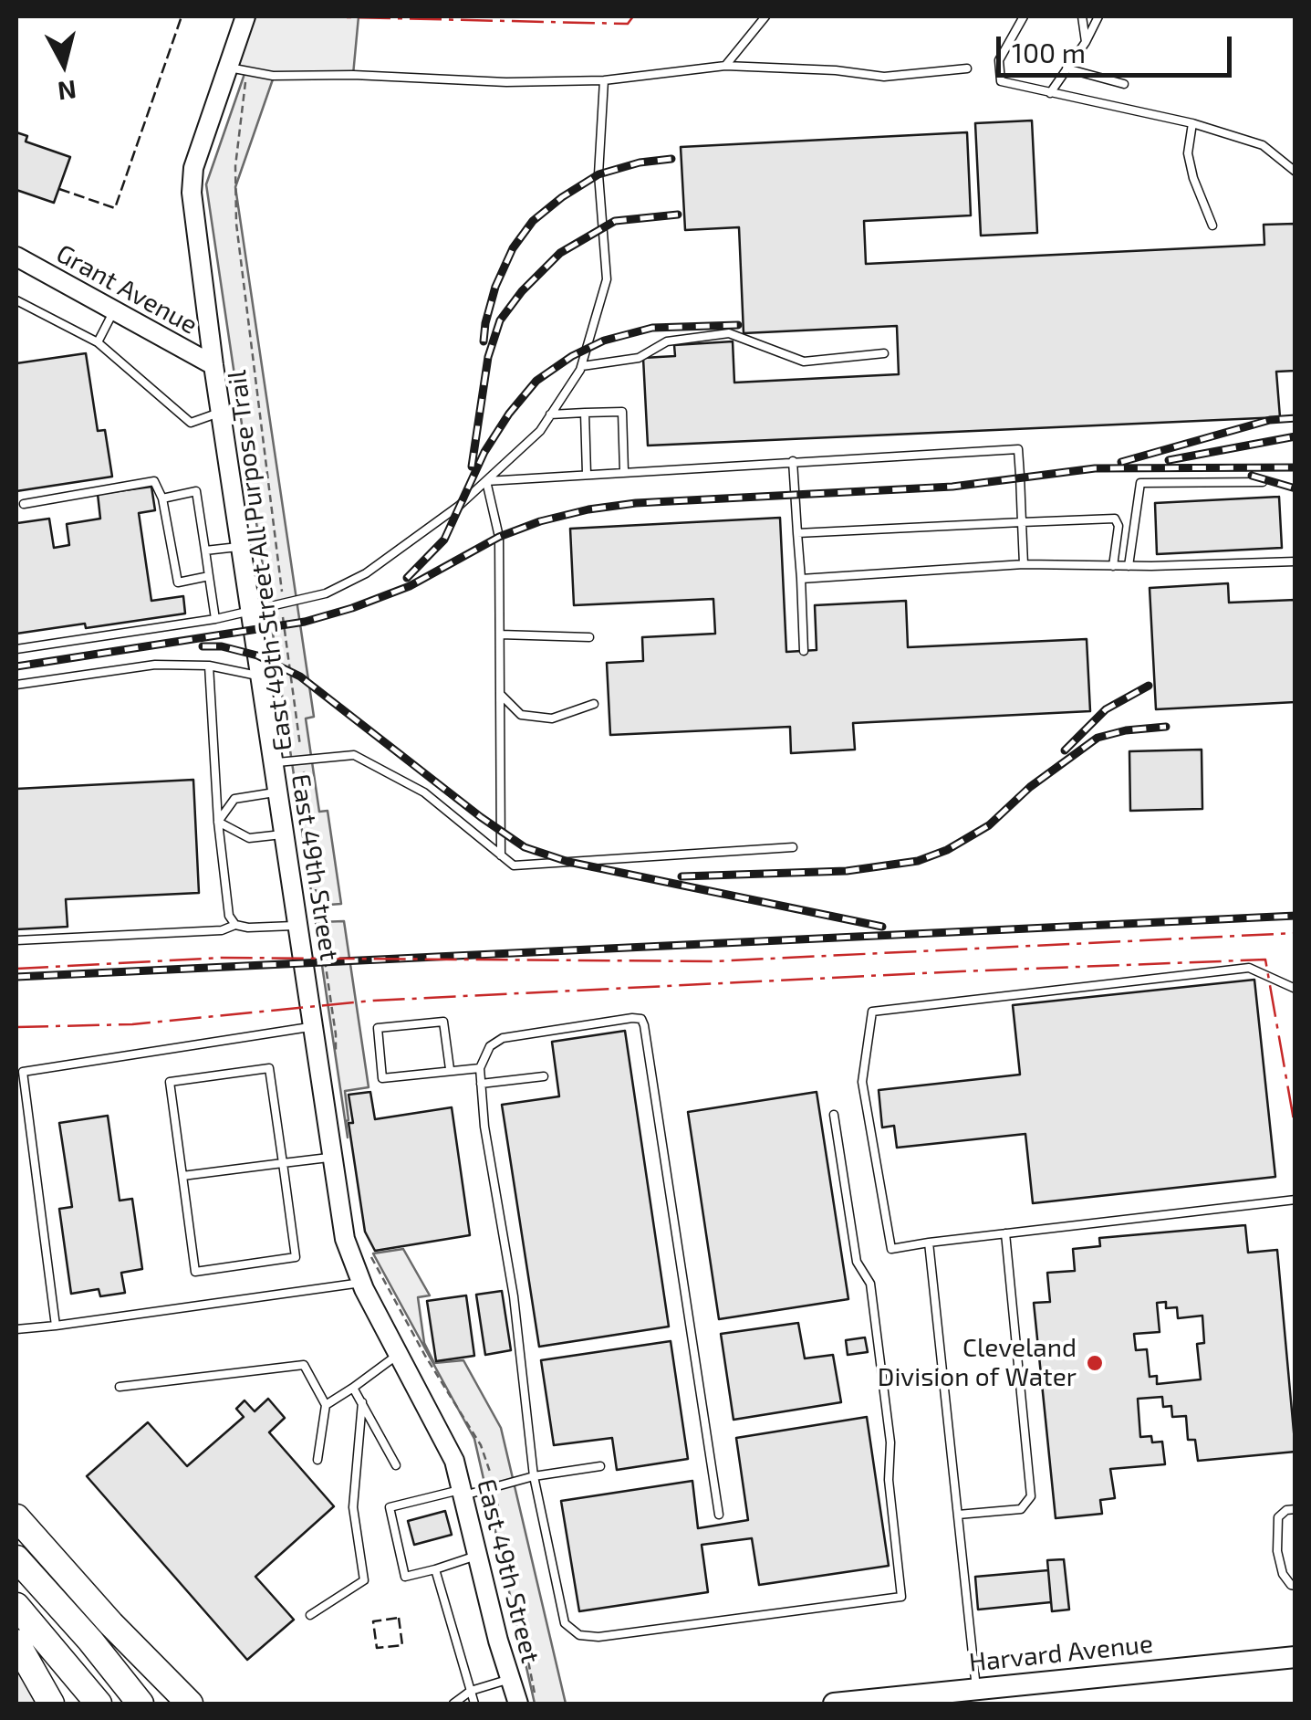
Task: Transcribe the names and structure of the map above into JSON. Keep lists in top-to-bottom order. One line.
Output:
{"streets":{"main road":["Harvard Avenue"],"street":["Grant Avenue","East 49th Street"],"path":["East 49th Street All Purpose Trail"]},"crossings":[["Grant Avenue","East 49th Street"]],"places":["Cleveland Division of Water"],"scale_bar":"100 m","north":"bottom"}
